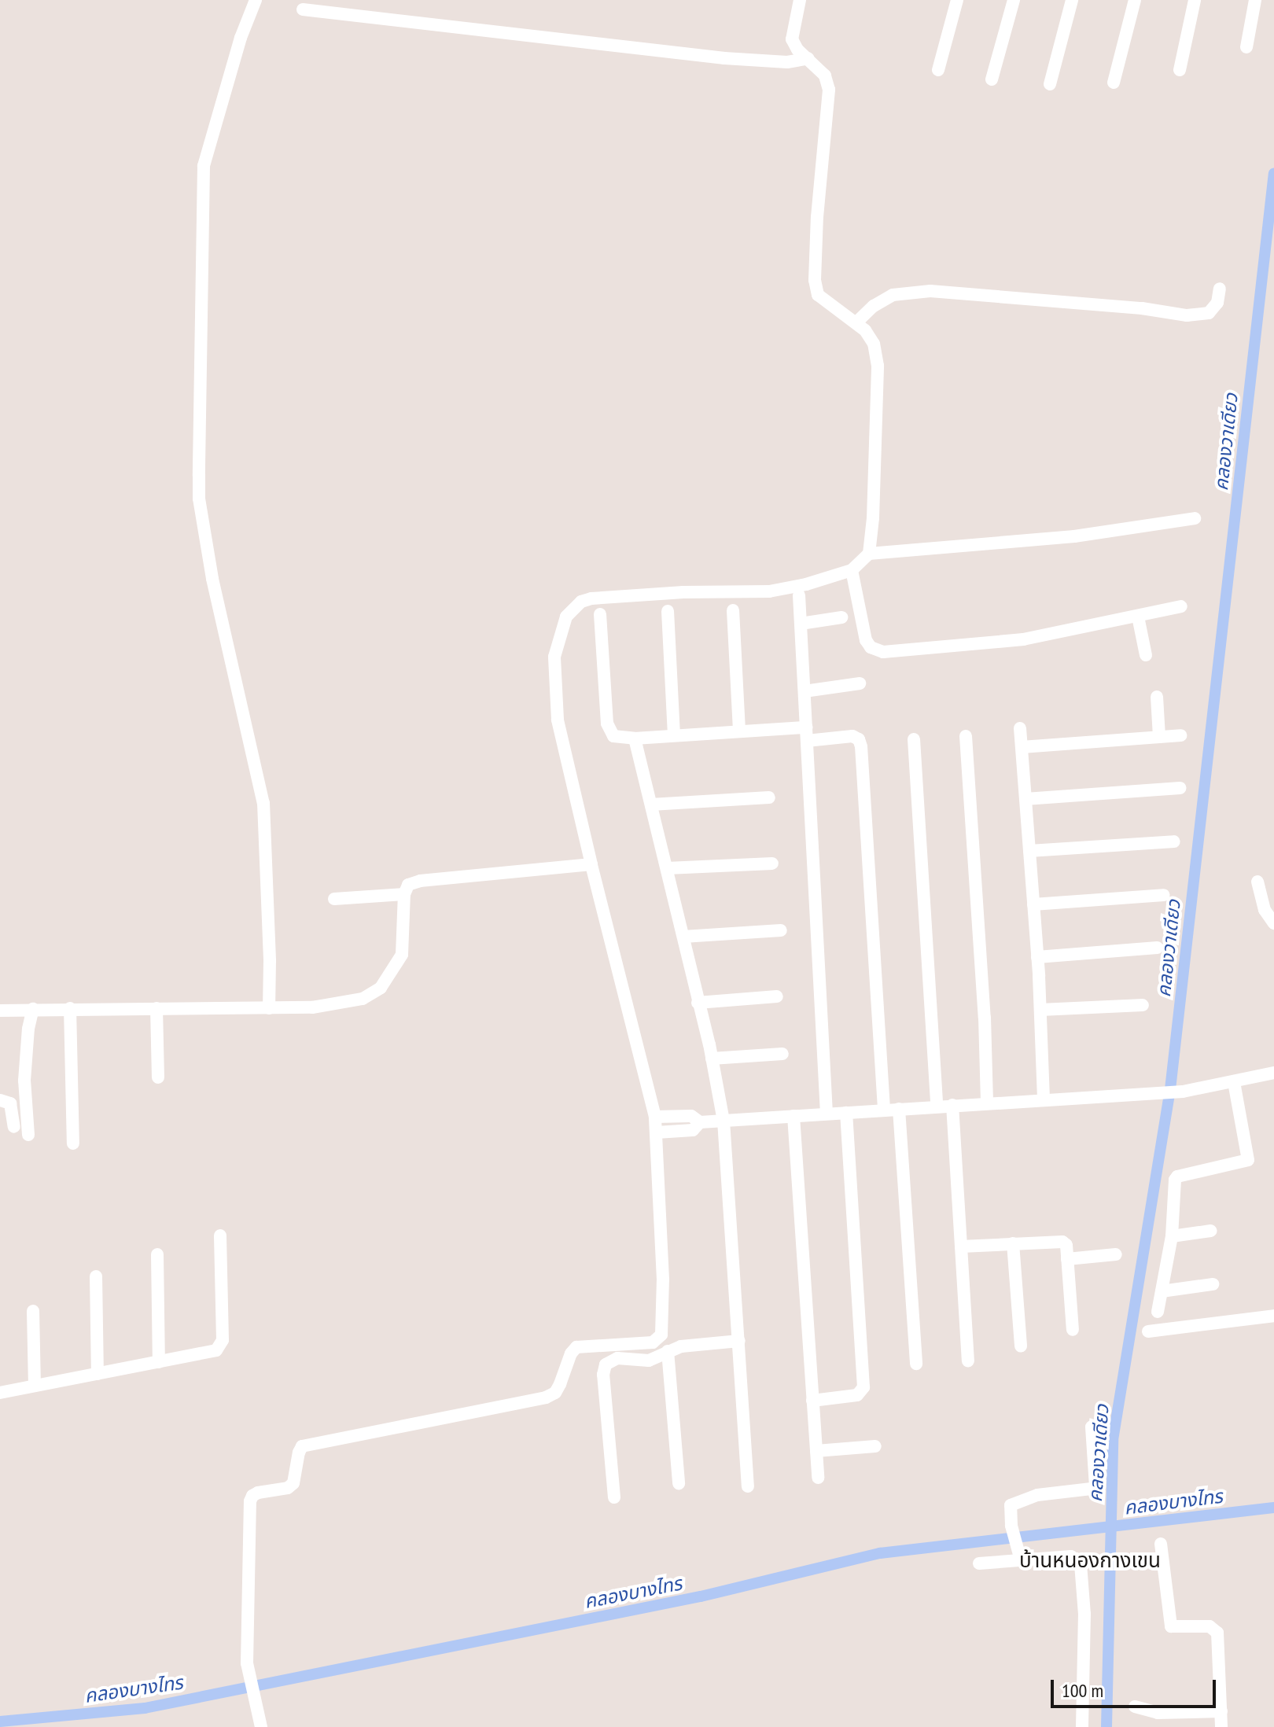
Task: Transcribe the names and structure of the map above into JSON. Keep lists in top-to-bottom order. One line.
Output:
{"districts":["บ้านหนองกางเขน"],"water":["คลองวาเดียว","คลองบางไทร"],"scale_bar":"100 m"}
